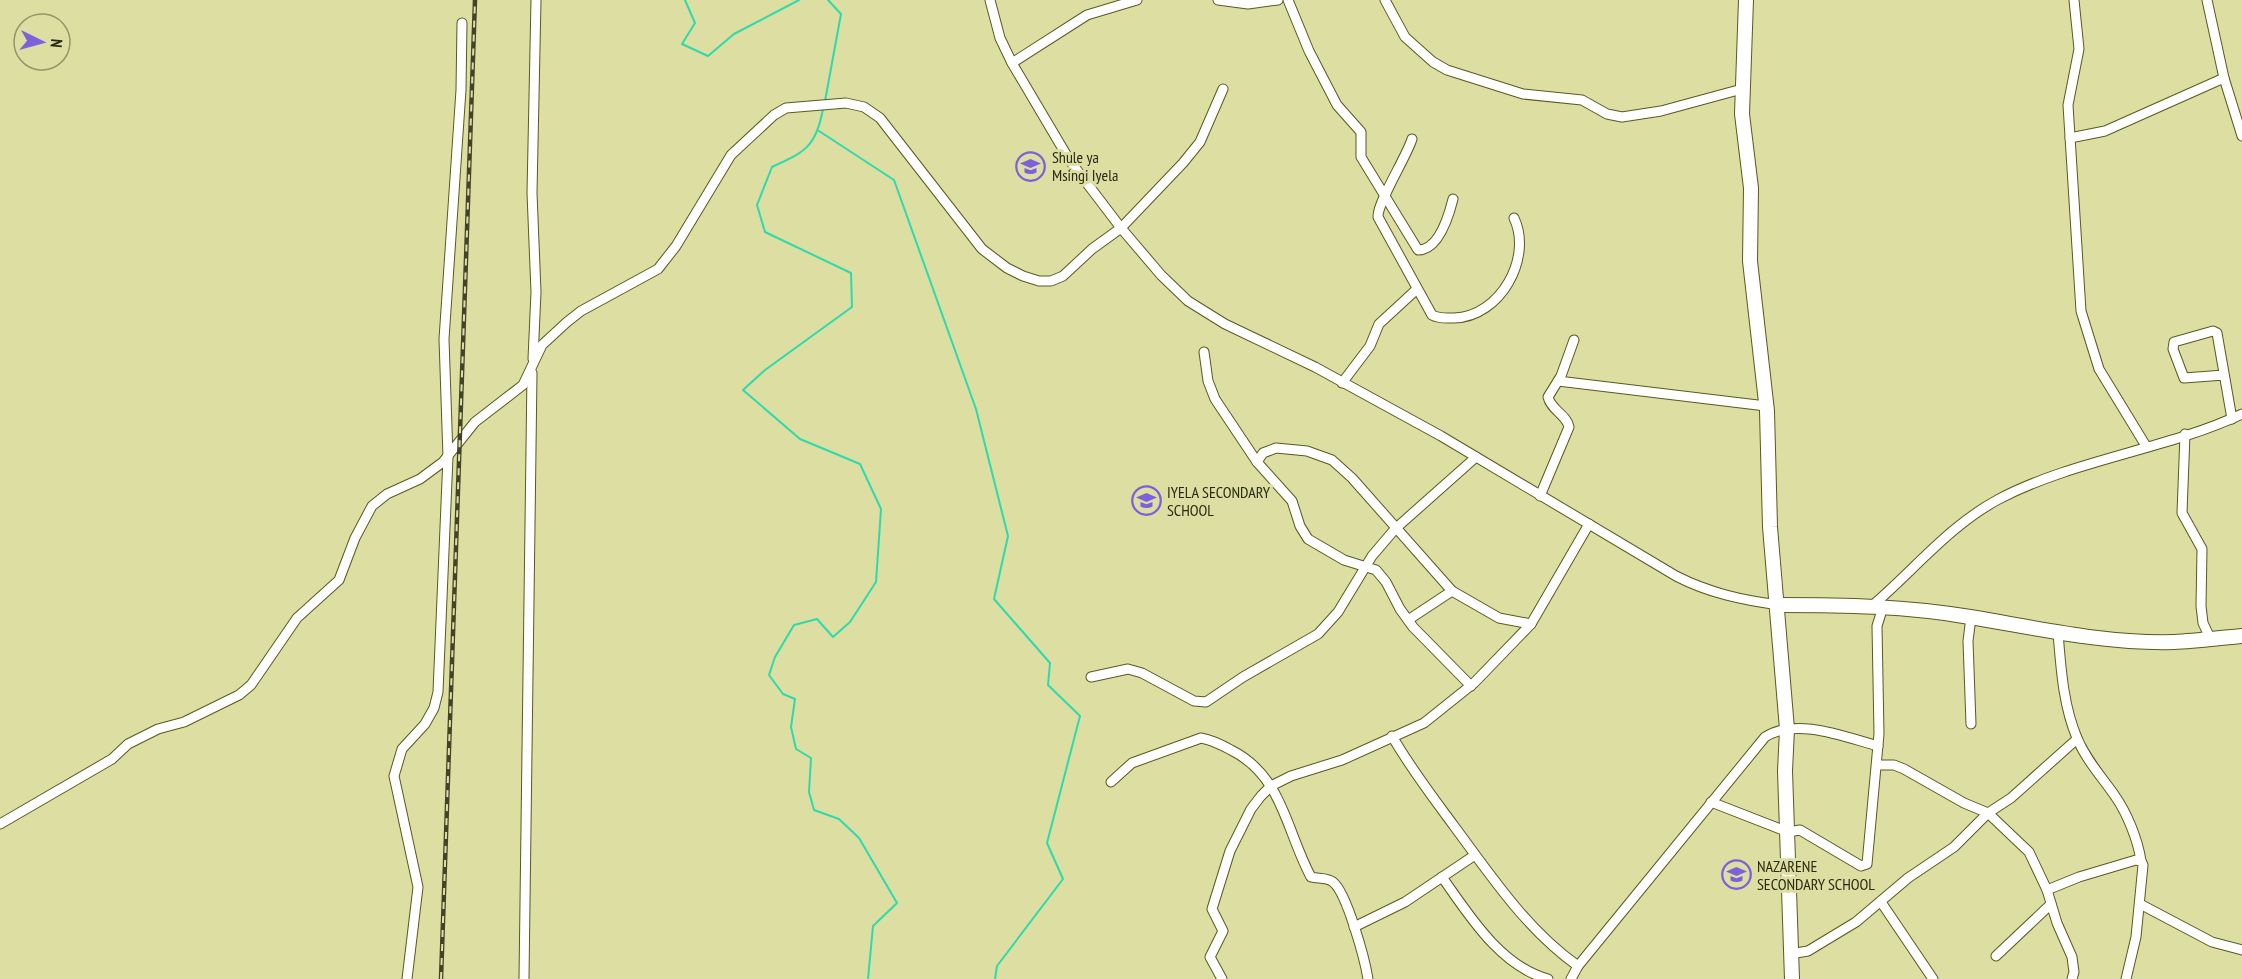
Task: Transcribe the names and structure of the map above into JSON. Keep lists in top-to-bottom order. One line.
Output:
{"places":{"school or university":["Shule ya Msingi Iyela","IYELA SECONDARY SCHOOL","NAZARENE SECONDARY SCHOOL"]},"north":"right"}
